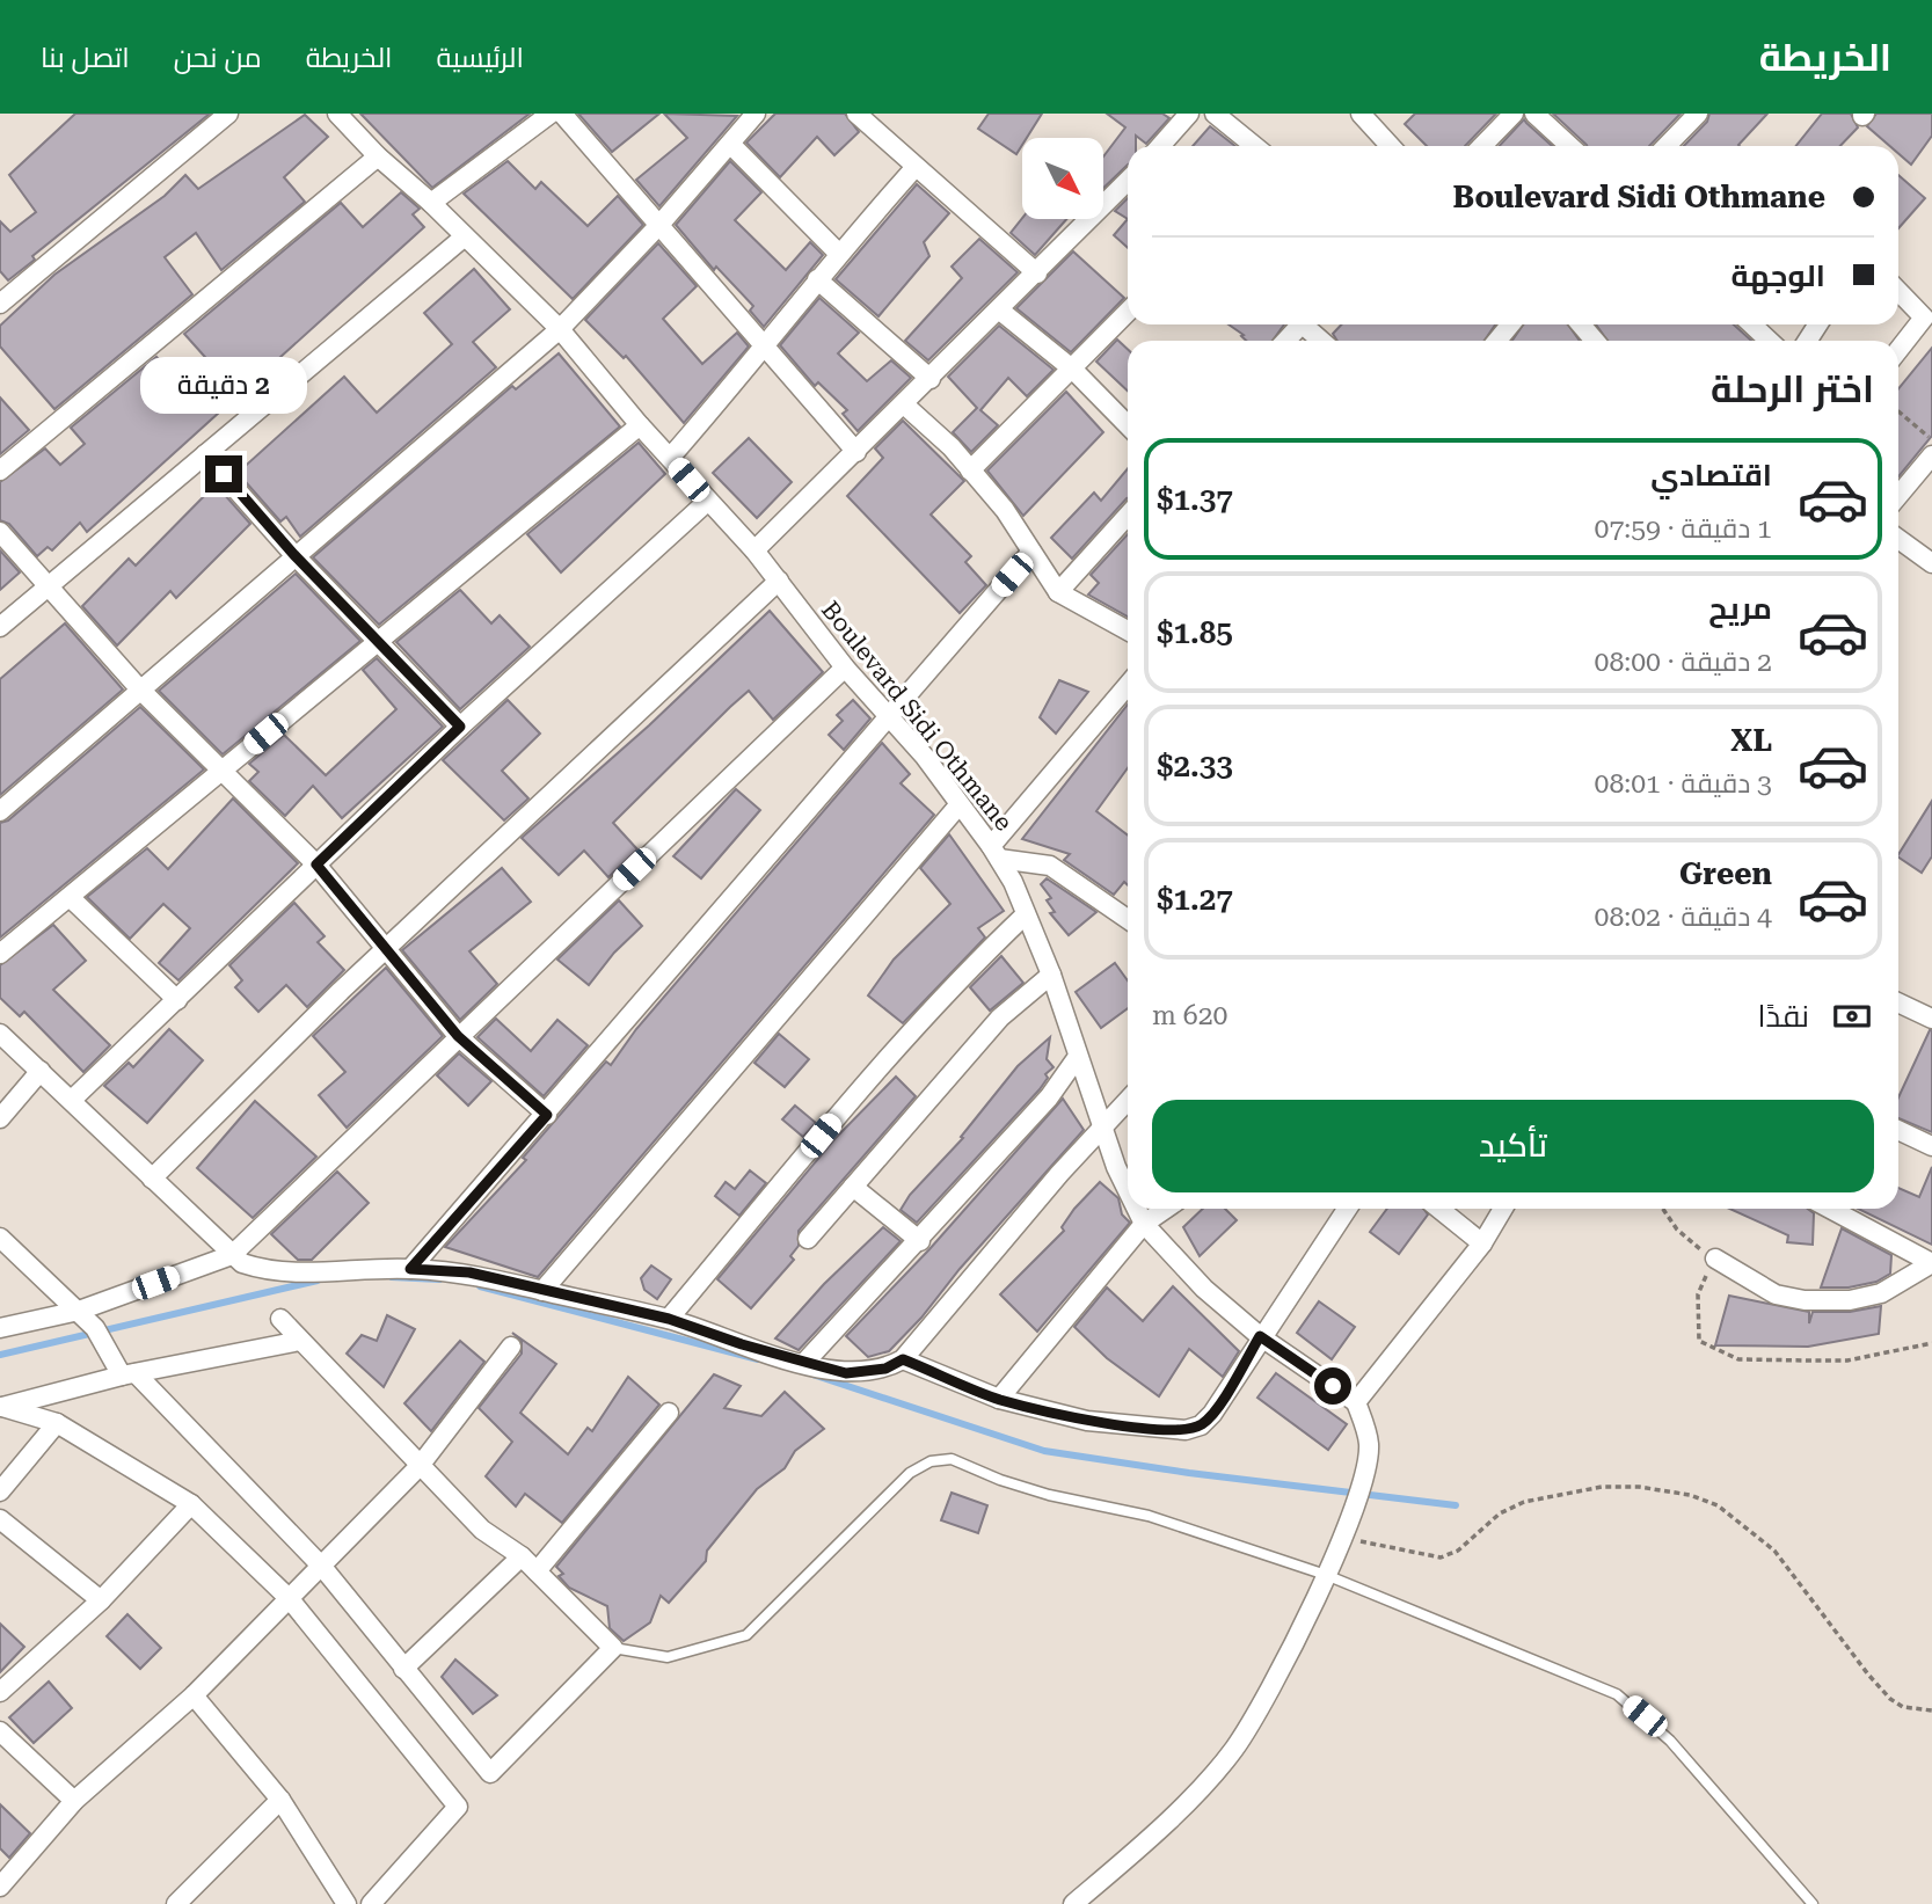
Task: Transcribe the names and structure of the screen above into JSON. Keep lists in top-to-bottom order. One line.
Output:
{"streets":{"street":["Boulevard Sidi Othmane"]},"north":"bottom right","page":{"header":"الخريطة","nav":["الرئيسية","الخريطة","من نحن","اتصل بنا"],"banner":["Boulevard Sidi Othmane","الوجهة"],"heading":"اختر الرحلة","bubble":"2 دقيقة","list":[{"name":"اقتصادي","note":"1 دقيقة · 07:59","value":"$1.37"},{"name":"مريح","note":"2 دقيقة · 08:00","value":"$1.85"},{"name":"XL","note":"3 دقيقة · 08:01","value":"$2.33"},{"name":"Green","note":"4 دقيقة · 08:02","value":"$1.27"}],"pay":["نقدًا","620 m"],"buttons":"تأكيد"}}
